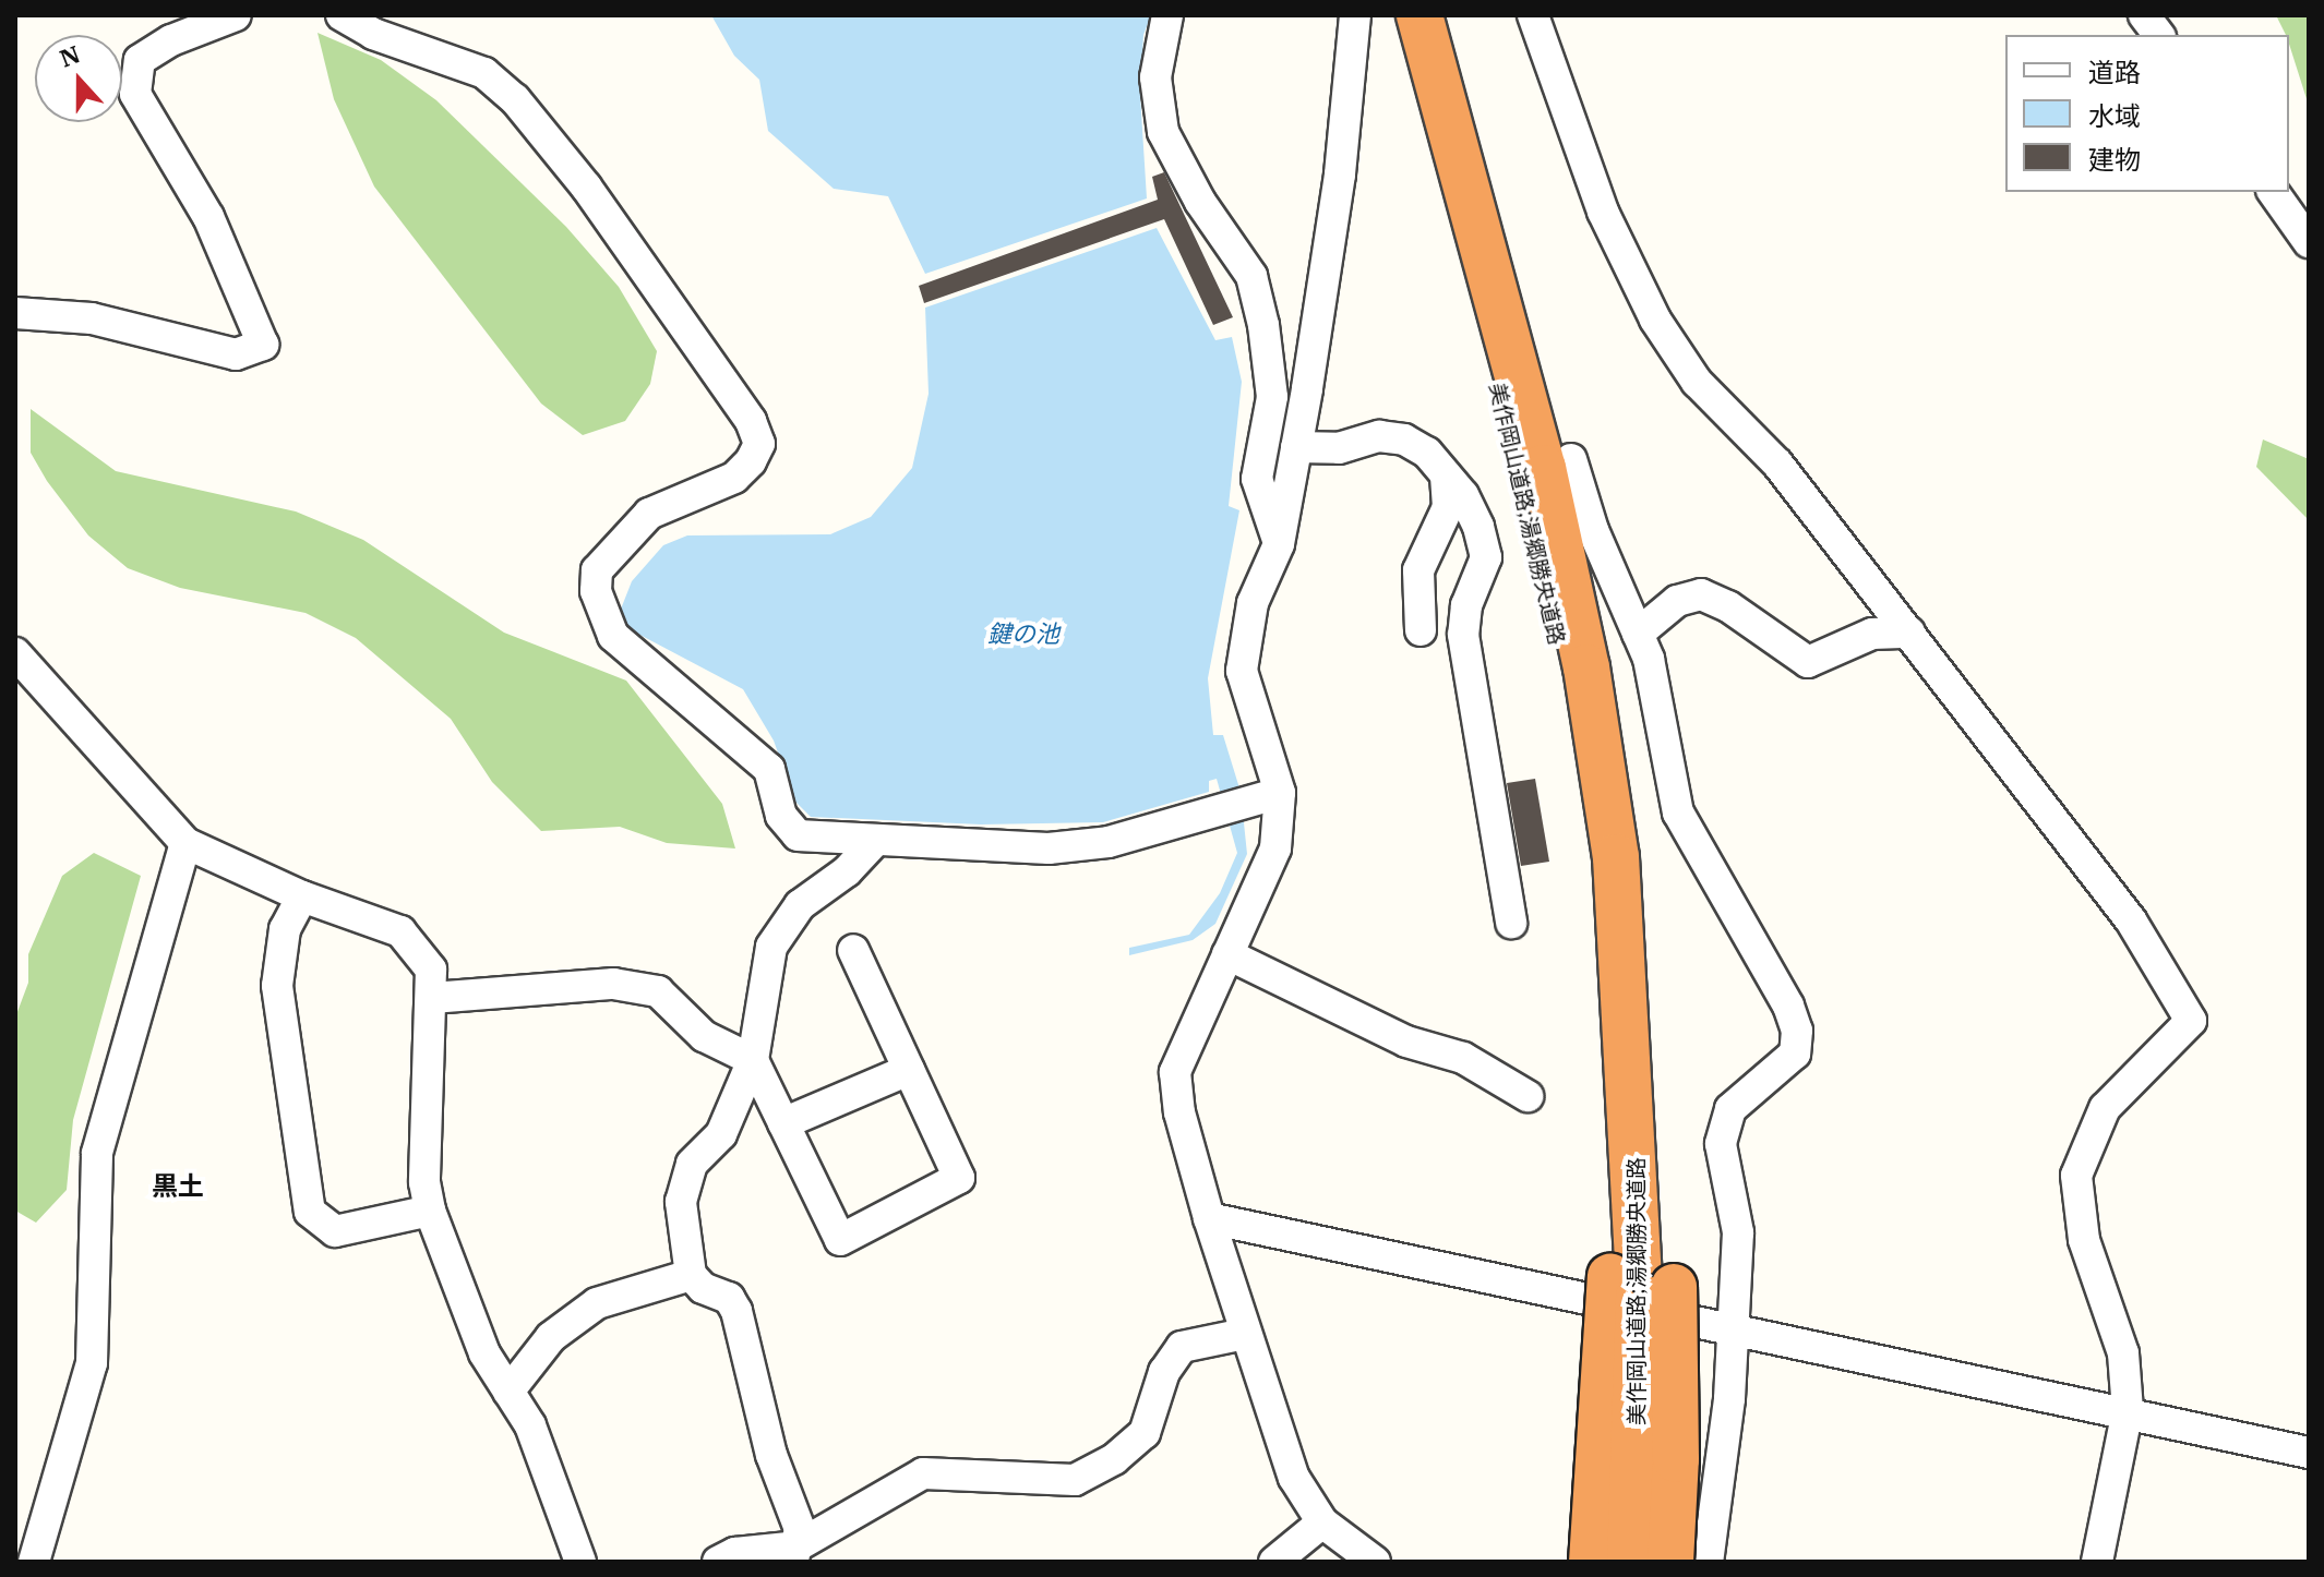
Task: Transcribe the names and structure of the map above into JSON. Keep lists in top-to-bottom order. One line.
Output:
{"streets":{"highway":["美作岡山道路;湯郷勝央道路"]},"districts":["黒土"],"water":["鍵の池"],"legend":["道路","水域","建物"],"north":"top"}
